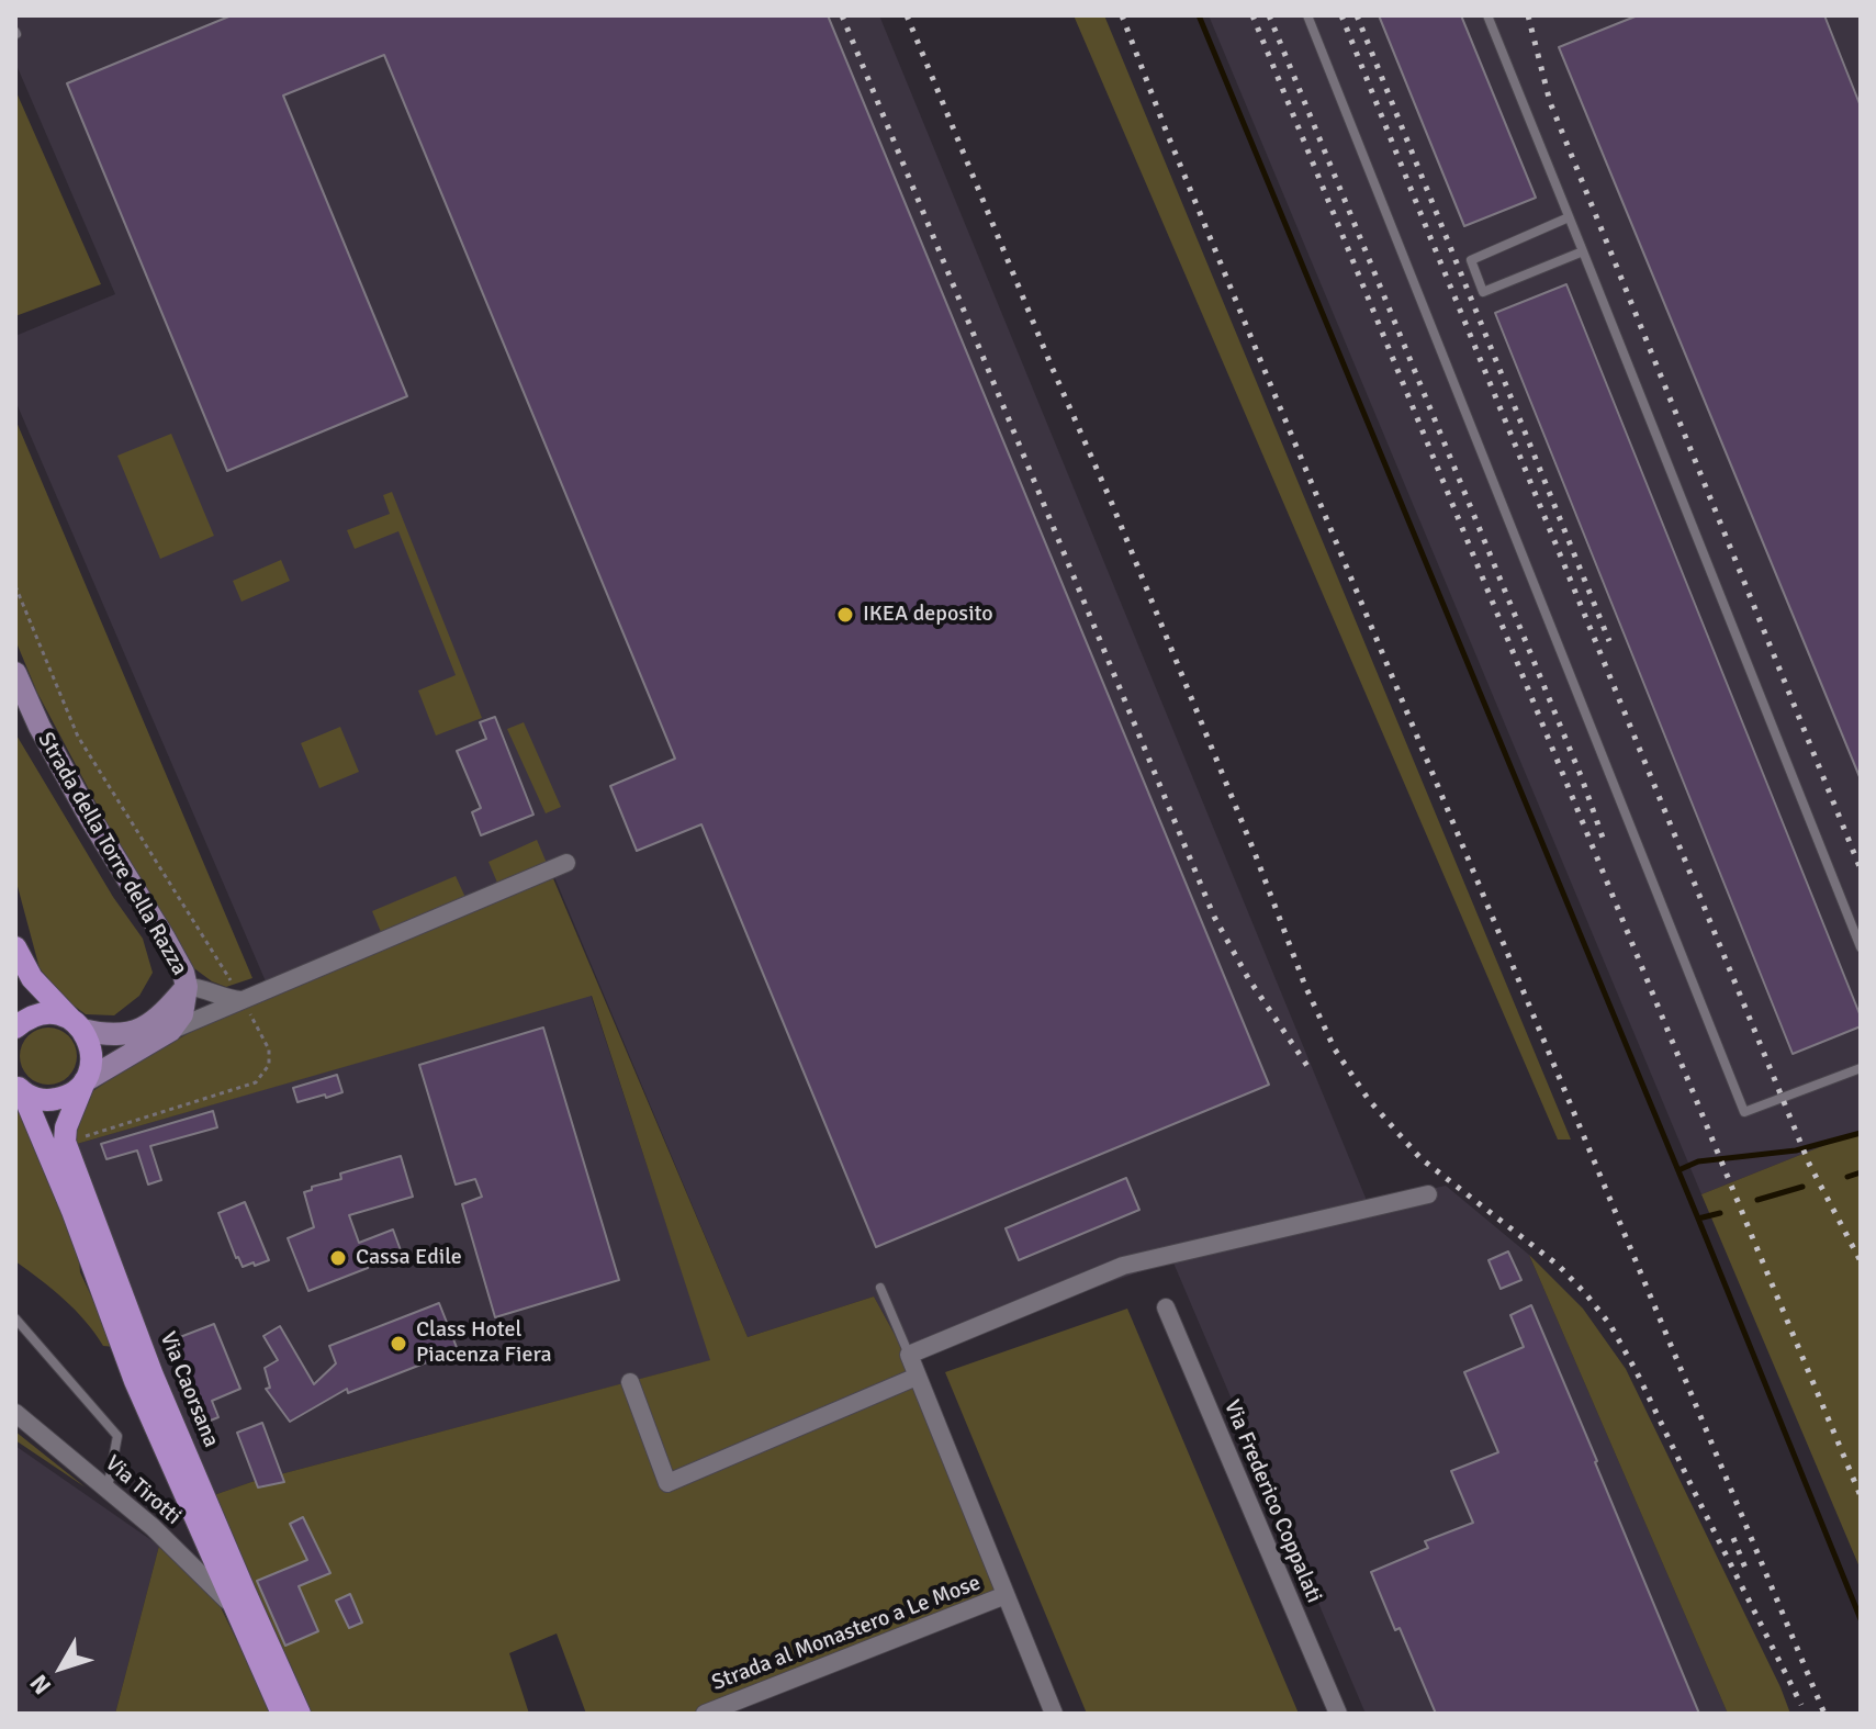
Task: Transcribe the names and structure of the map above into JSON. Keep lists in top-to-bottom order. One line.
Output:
{"streets":{"main road":["Via Caorsana"],"street":["Strada della Torre della Razza","Via Tirotti","Via Frederico Coppalati","Strada al Monastero a Le Mose"]},"crossings":[["Via Caorsana","Via Tirotti"]],"places":["IKEA deposito","Cassa Edile","Class Hotel Piacenza Fiera"],"north":"bottom left"}
